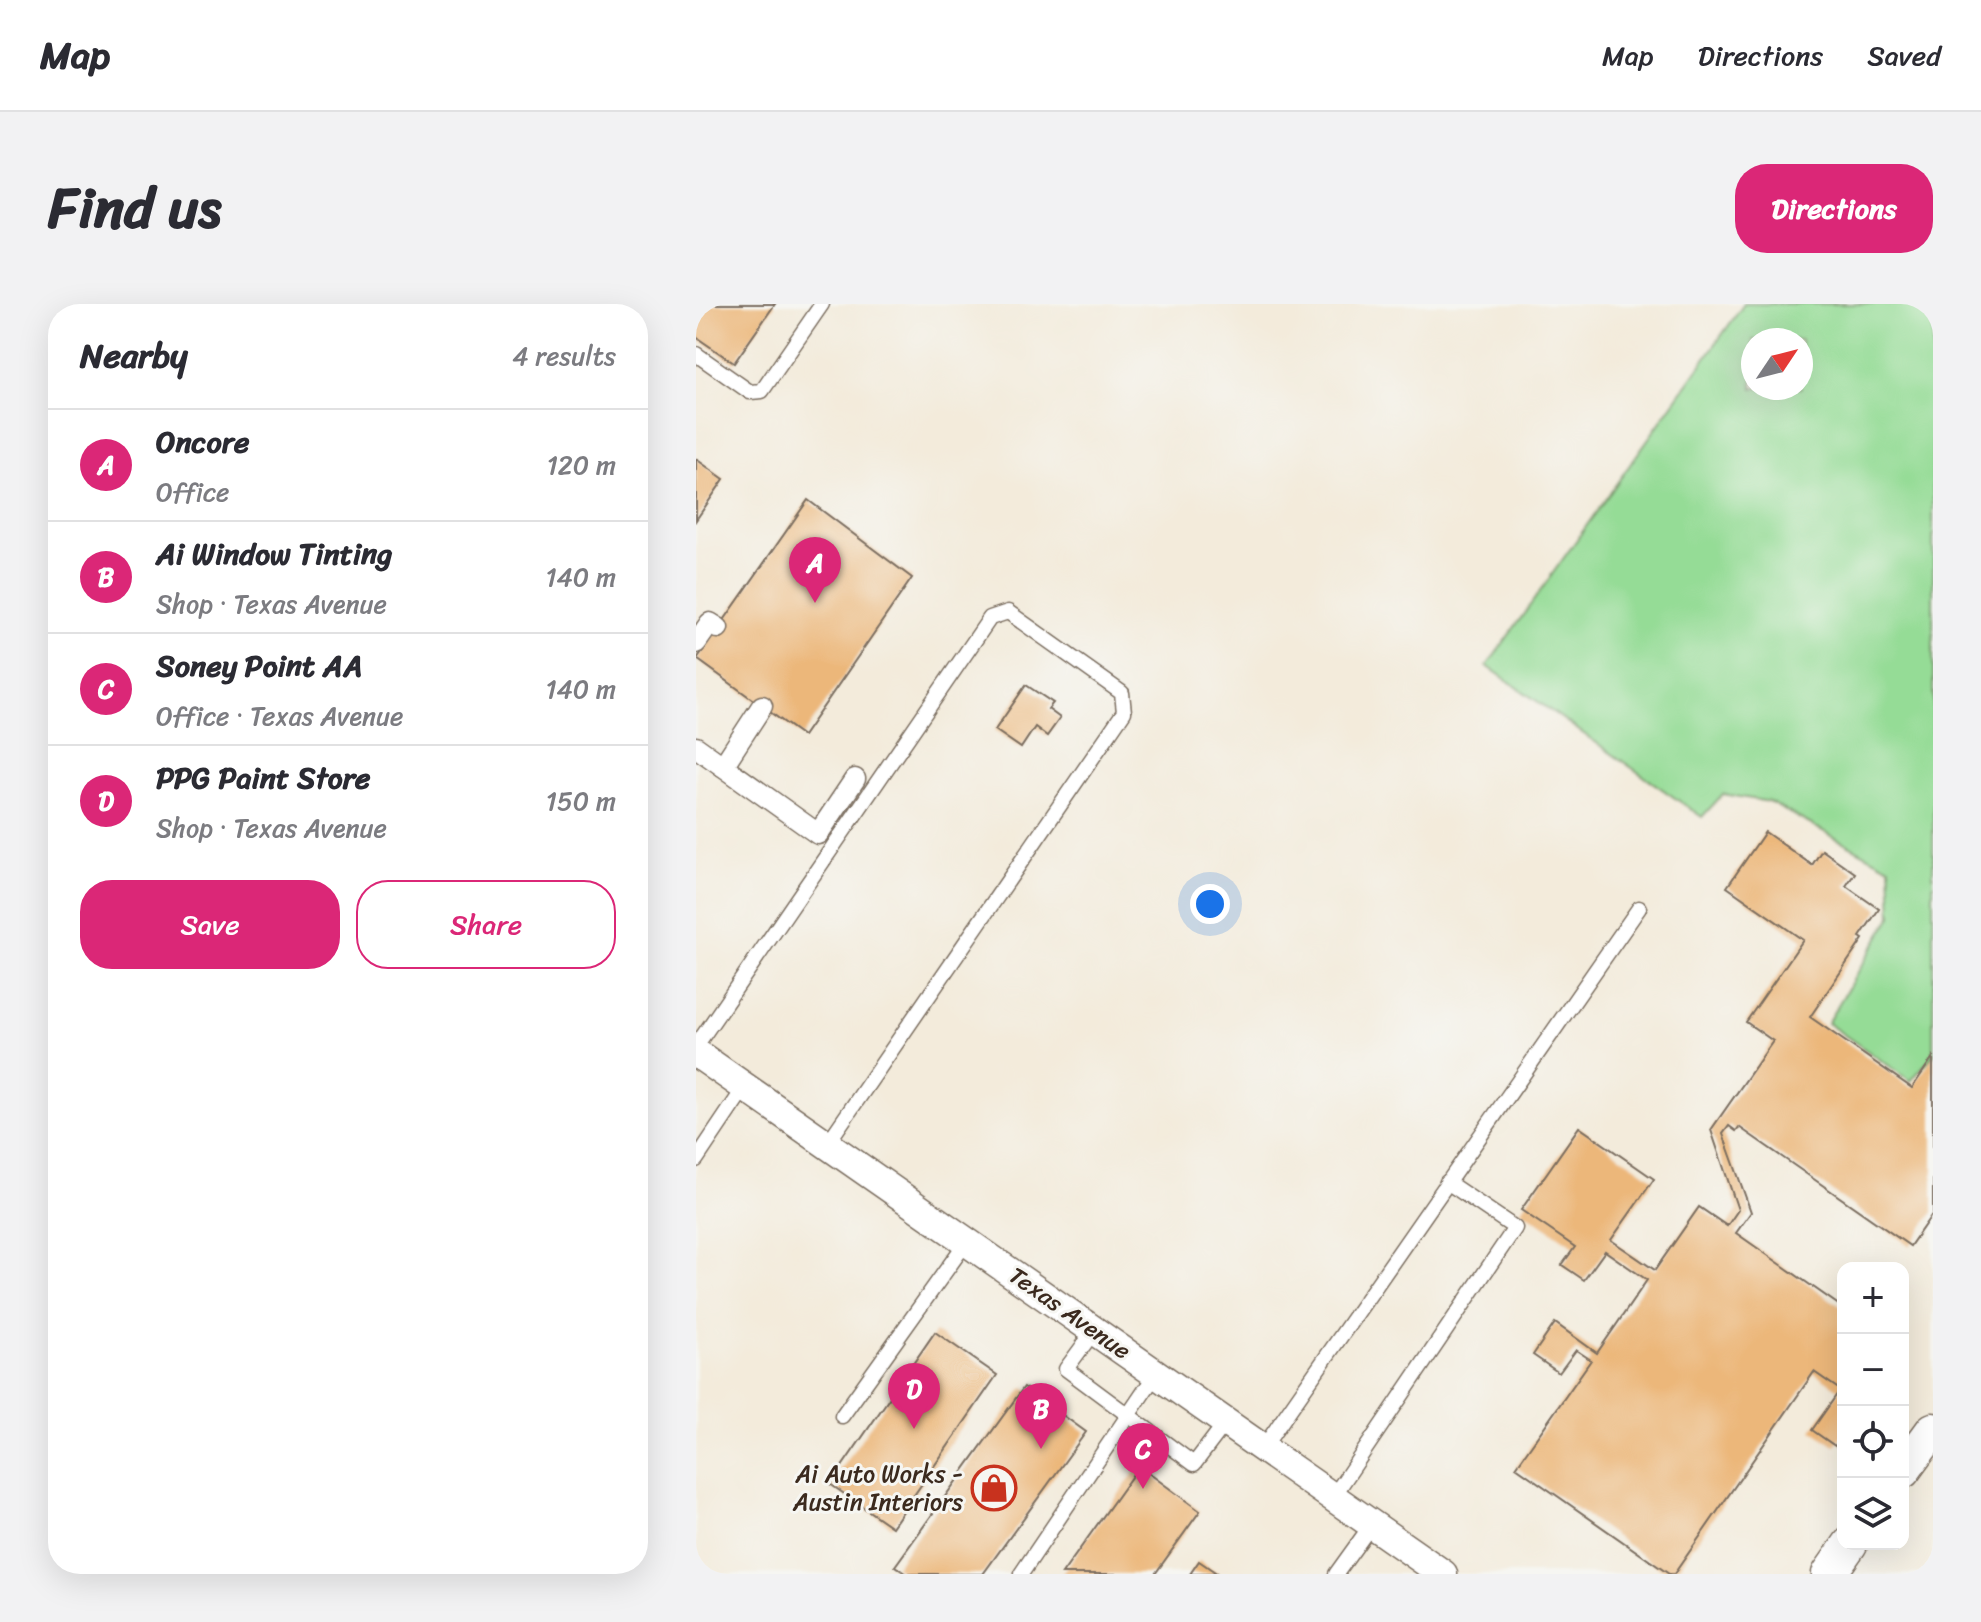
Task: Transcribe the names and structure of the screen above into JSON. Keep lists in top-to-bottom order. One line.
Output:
{"streets":{"street":["Texas Avenue"]},"places":{"shop":["Ai Auto Works - Austin Interiors"]},"north":"top right","page":{"header":"Map","nav":["Map","Directions","Saved"],"title":"Find us","buttons":["Directions",["Save","Share"]],"heading":["Nearby","4 results"],"list":[{"mark":"A","name":"Oncore","note":"Office","value":"120 m"},{"mark":"B","name":"Ai Window Tinting","note":"Shop · Texas Avenue","value":"140 m"},{"mark":"C","name":"Soney Point AA","note":"Office · Texas Avenue","value":"140 m"},{"mark":"D","name":"PPG Paint Store","note":"Shop · Texas Avenue","value":"150 m"}],"pins":["A","D","B","C"],"map_buttons":["+","−"]}}
